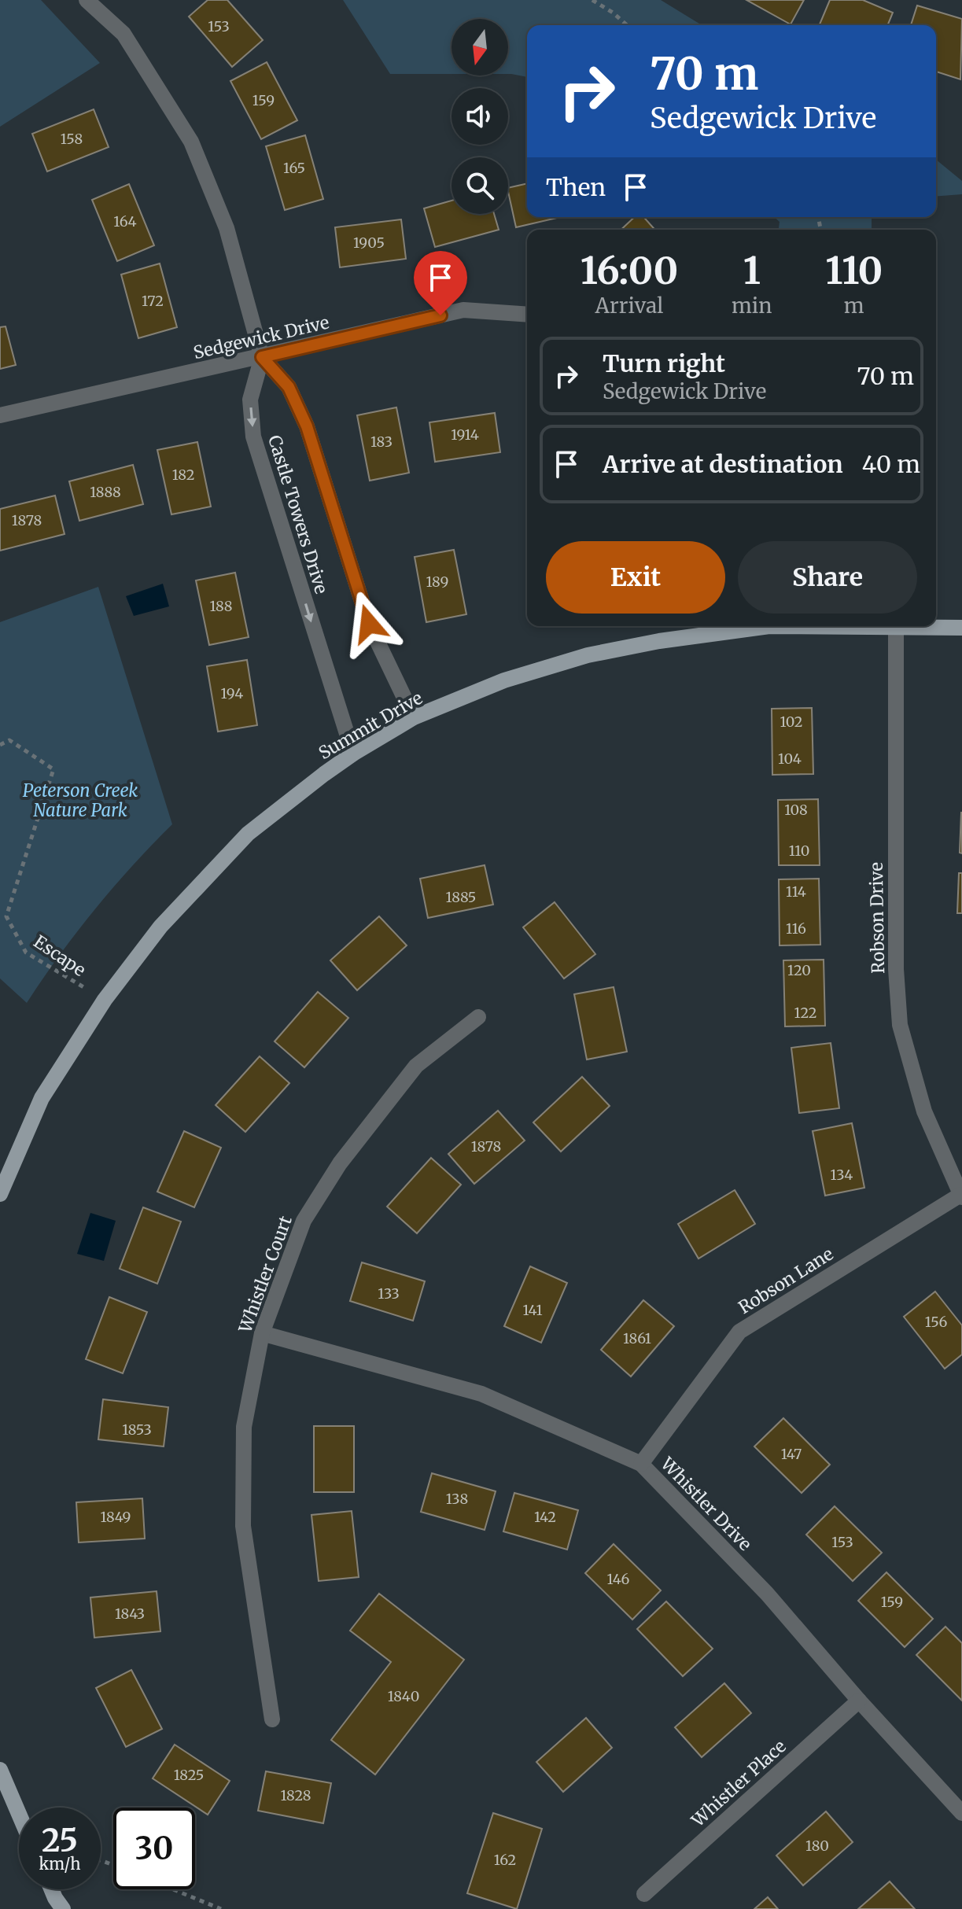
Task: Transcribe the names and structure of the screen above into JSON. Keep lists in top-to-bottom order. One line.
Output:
{"streets":{"main road":["Summit Drive"],"street":["Sedgewick Drive","Castle Towers Drive","Robson Drive","Whistler Court","Robson Lane","Whistler Drive","Whistler Place"],"path":["Escape"]},"crossings":[["Sedgewick Drive","Castle Towers Drive"],["Castle Towers Drive","Summit Drive"],["Summit Drive","Robson Drive"],["Summit Drive","Escape"],["Robson Drive","Robson Lane"],["Whistler Court","Whistler Drive"],["Robson Lane","Whistler Drive"],["Whistler Drive","Whistler Place"]],"parks":["Peterson Creek Nature Park"],"house_numbers":["153","159","158","165","164","1905","172","1914","183","182","1888","1878","189","188","194","102","104","108","110","114","1885","116","120","122","1878","134","133","141","156","1861","1853","147","138","1849","142","153","146","159","1843","1840","1825","1828","180","162"],"north":"bottom","page":{"turn":["70 m","Sedgewick Drive"],"then":"Then","eta":["16:00","Arrival","1","min","110","m"],"list":[{"name":"Turn right","note":"Sedgewick Drive","value":"70 m"},{"name":"Arrive at destination","value":"40 m"}],"buttons":["Exit","Share"],"speed":"25 km/h","limit":"30"}}
